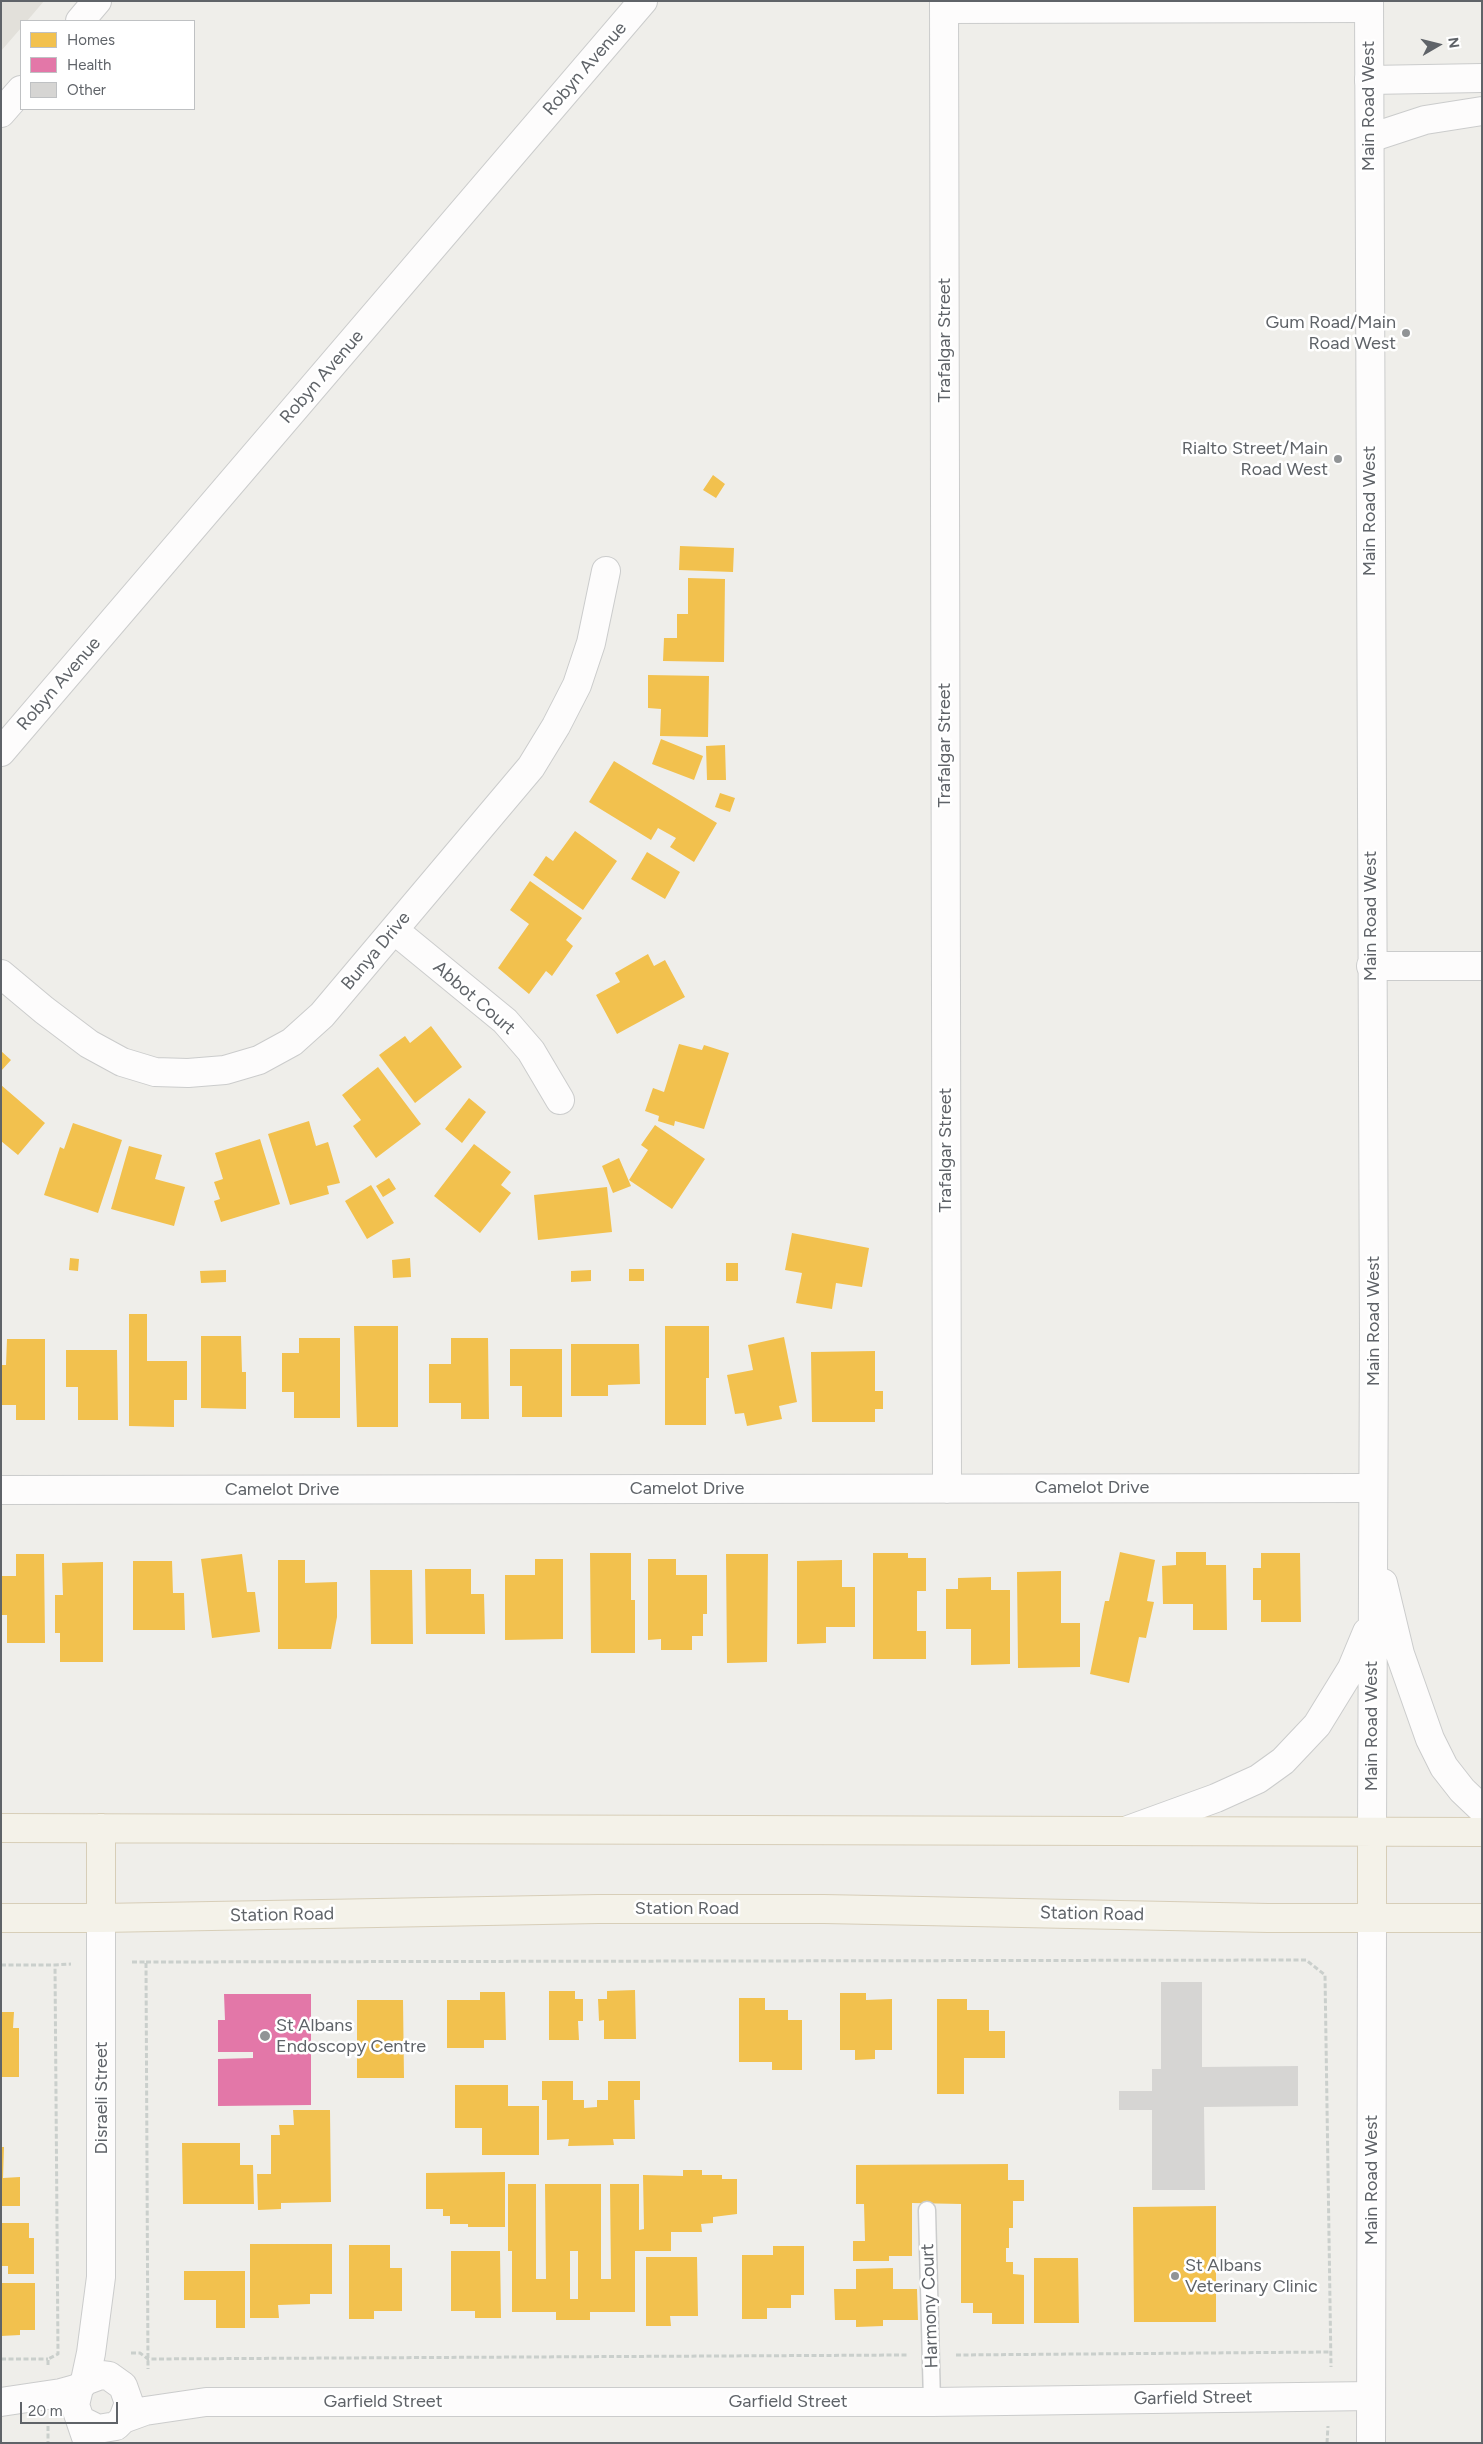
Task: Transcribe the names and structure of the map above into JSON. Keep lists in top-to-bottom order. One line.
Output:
{"streets":{"main road":["Station Road"],"street":["Robyn Avenue","Main Road West","Trafalgar Street","Bunya Drive","Abbot Court","Camelot Drive","Disraeli Street","Garfield Street"],"lane":["Harmony Court"]},"crossings":[["Main Road West","Camelot Drive"],["Main Road West","Station Road"],["Main Road West","Garfield Street"],["Trafalgar Street","Camelot Drive"],["Bunya Drive","Abbot Court"],["Station Road","Disraeli Street"],["Disraeli Street","Garfield Street"],["Harmony Court","Garfield Street"]],"places":["Gum Road/Main Road West","Rialto Street/Main Road West","St Albans Endoscopy Centre","St Albans Veterinary Clinic"],"legend":["Homes","Health","Other"],"scale_bar":"20 m","north":"right"}
